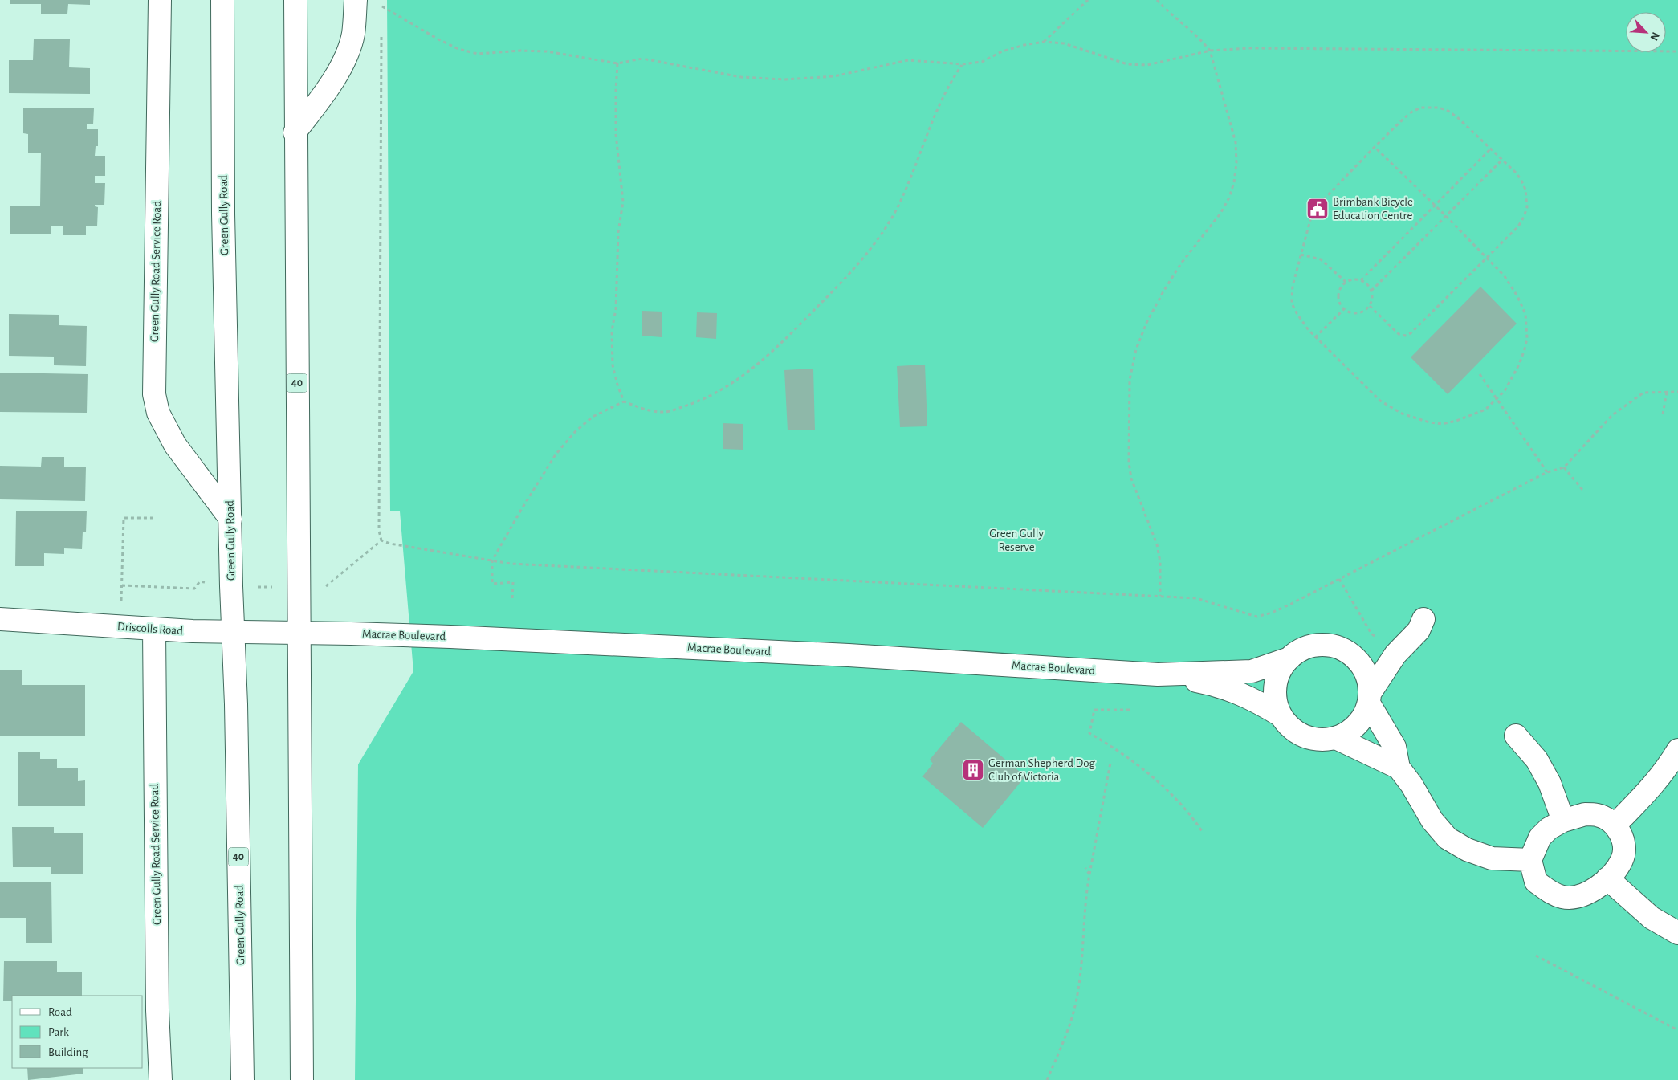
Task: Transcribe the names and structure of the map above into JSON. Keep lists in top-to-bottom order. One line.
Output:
{"streets":{"street":["Green Gully Road","Green Gully Road Service Road","40","Driscolls Road","Macrae Boulevard"]},"crossings":[["Green Gully Road","Green Gully Road Service Road"],["Green Gully Road","Driscolls Road"],["Green Gully Road Service Road","Driscolls Road"],["40","Driscolls Road"],["40","Macrae Boulevard"],["Driscolls Road","Macrae Boulevard"]],"parks":["Green Gully Reserve"],"places":{"public building":["Brimbank Bicycle Education Centre"],"building":["German Shepherd Dog Club of Victoria"]},"legend":["Road","Park","Building"],"north":"bottom right"}
